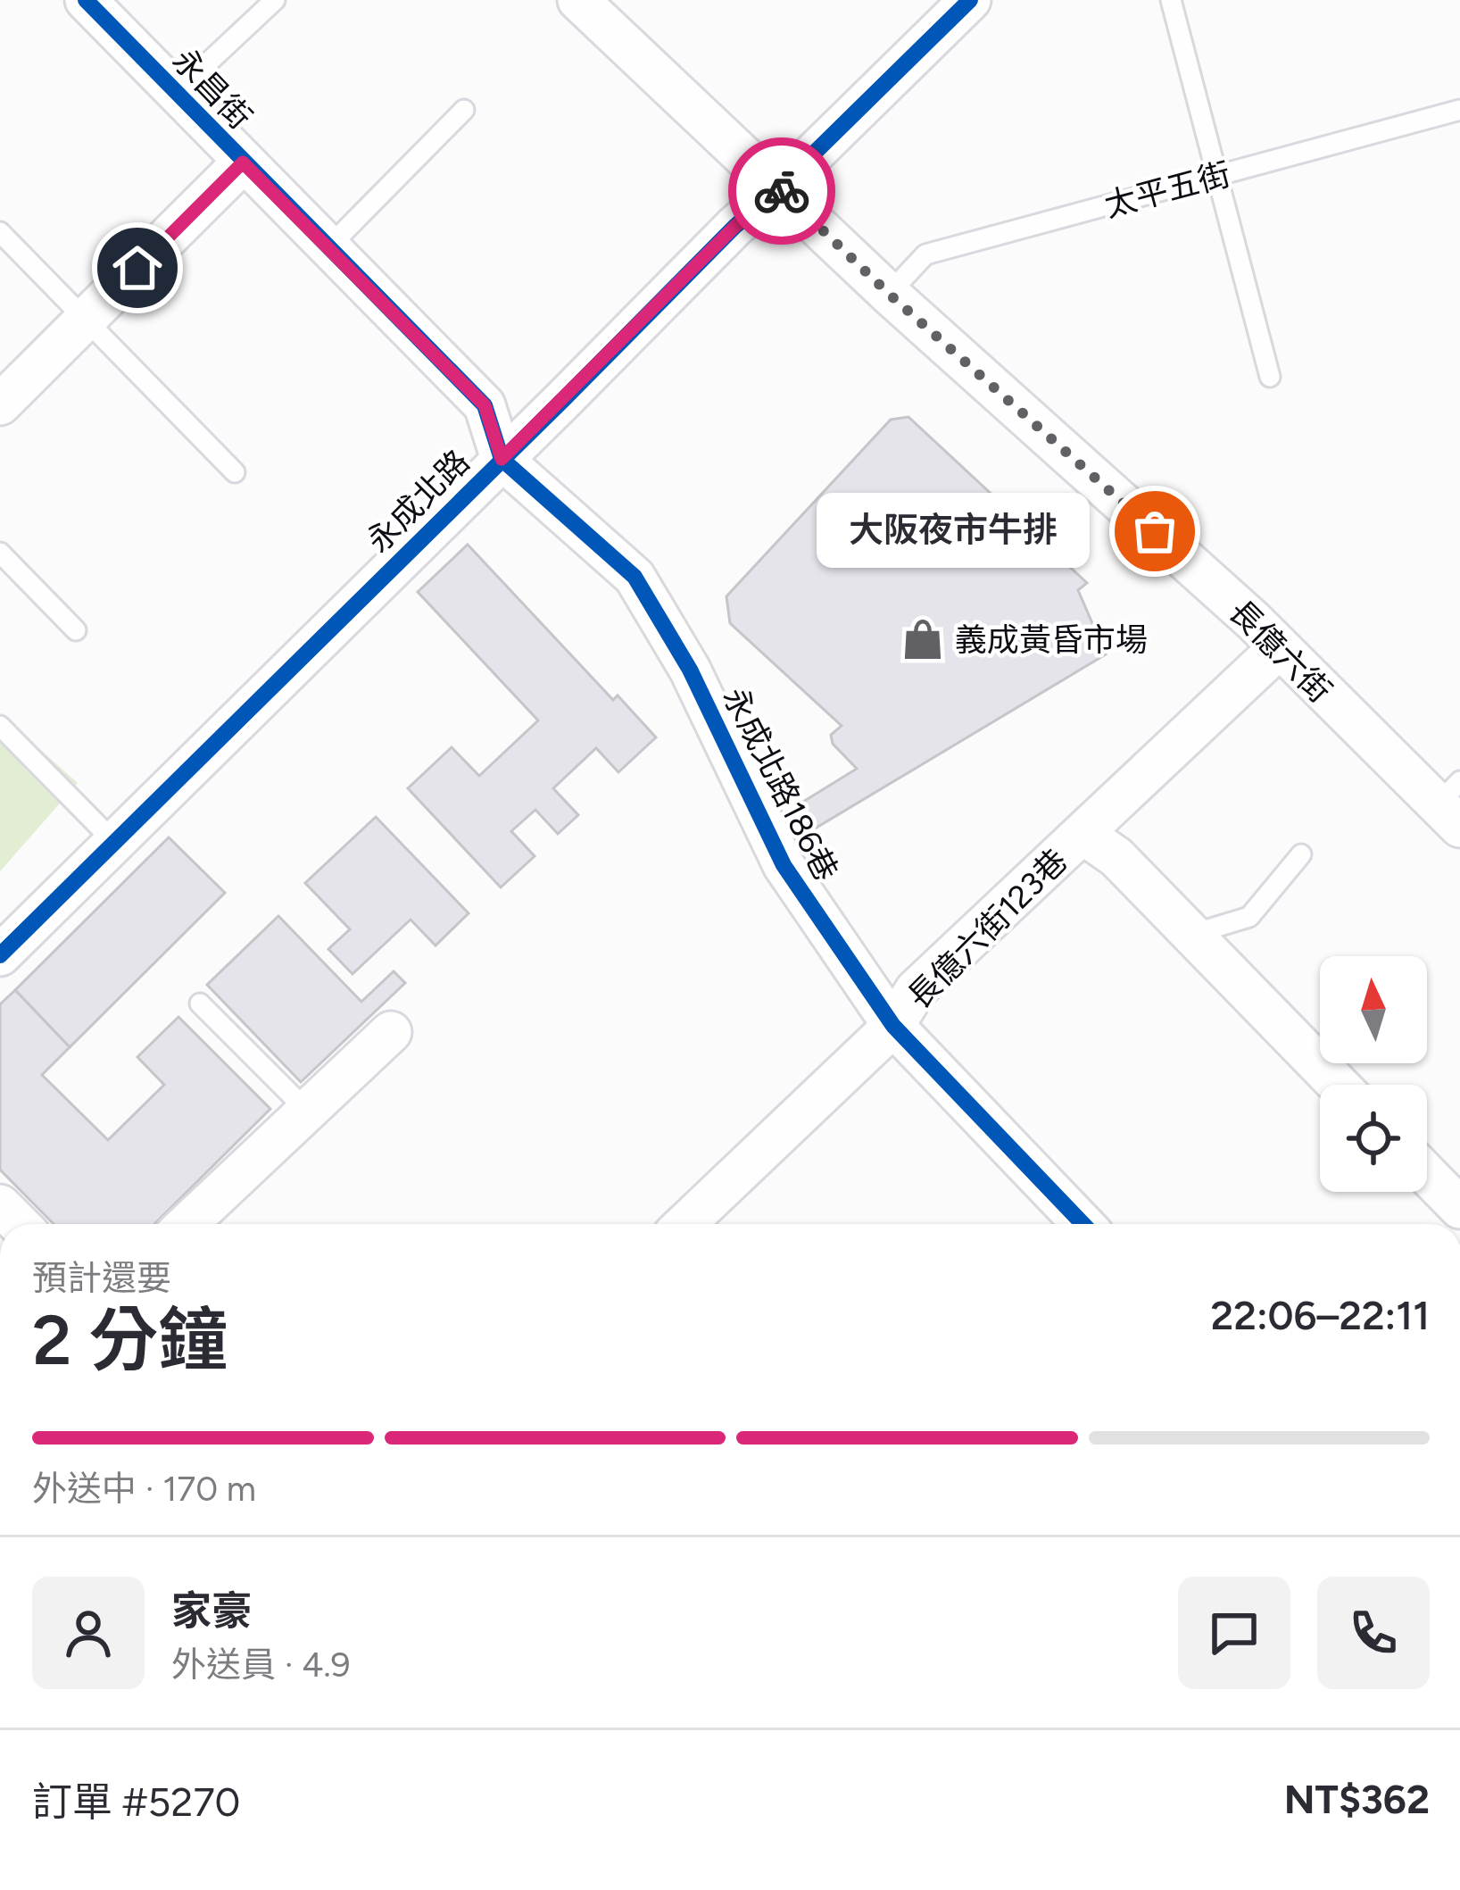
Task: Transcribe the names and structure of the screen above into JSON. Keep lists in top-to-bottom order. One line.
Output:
{"streets":{"street":["永昌街","永成北路","長億六街","永成北路186巷","長億六街123巷"],"lane":["太平五街"]},"crossings":[["永昌街","永成北路"],["永昌街","永成北路186巷"],["太平五街","長億六街"],["永成北路","長億六街"],["永成北路","永成北路186巷"],["長億六街","長億六街123巷"],["永成北路186巷","長億六街123巷"]],"places":{"other":["大阪夜市牛排"],"shop":["義成黃昏市場"]},"north":"top","page":{"bubble":"大阪夜市牛排","heading":["2 分鐘","預計還要","22:06–22:11"],"panel":["家豪","外送員 · 4.9","訂單 #5270","NT$362"],"bar":"外送中 · 170 m"}}
